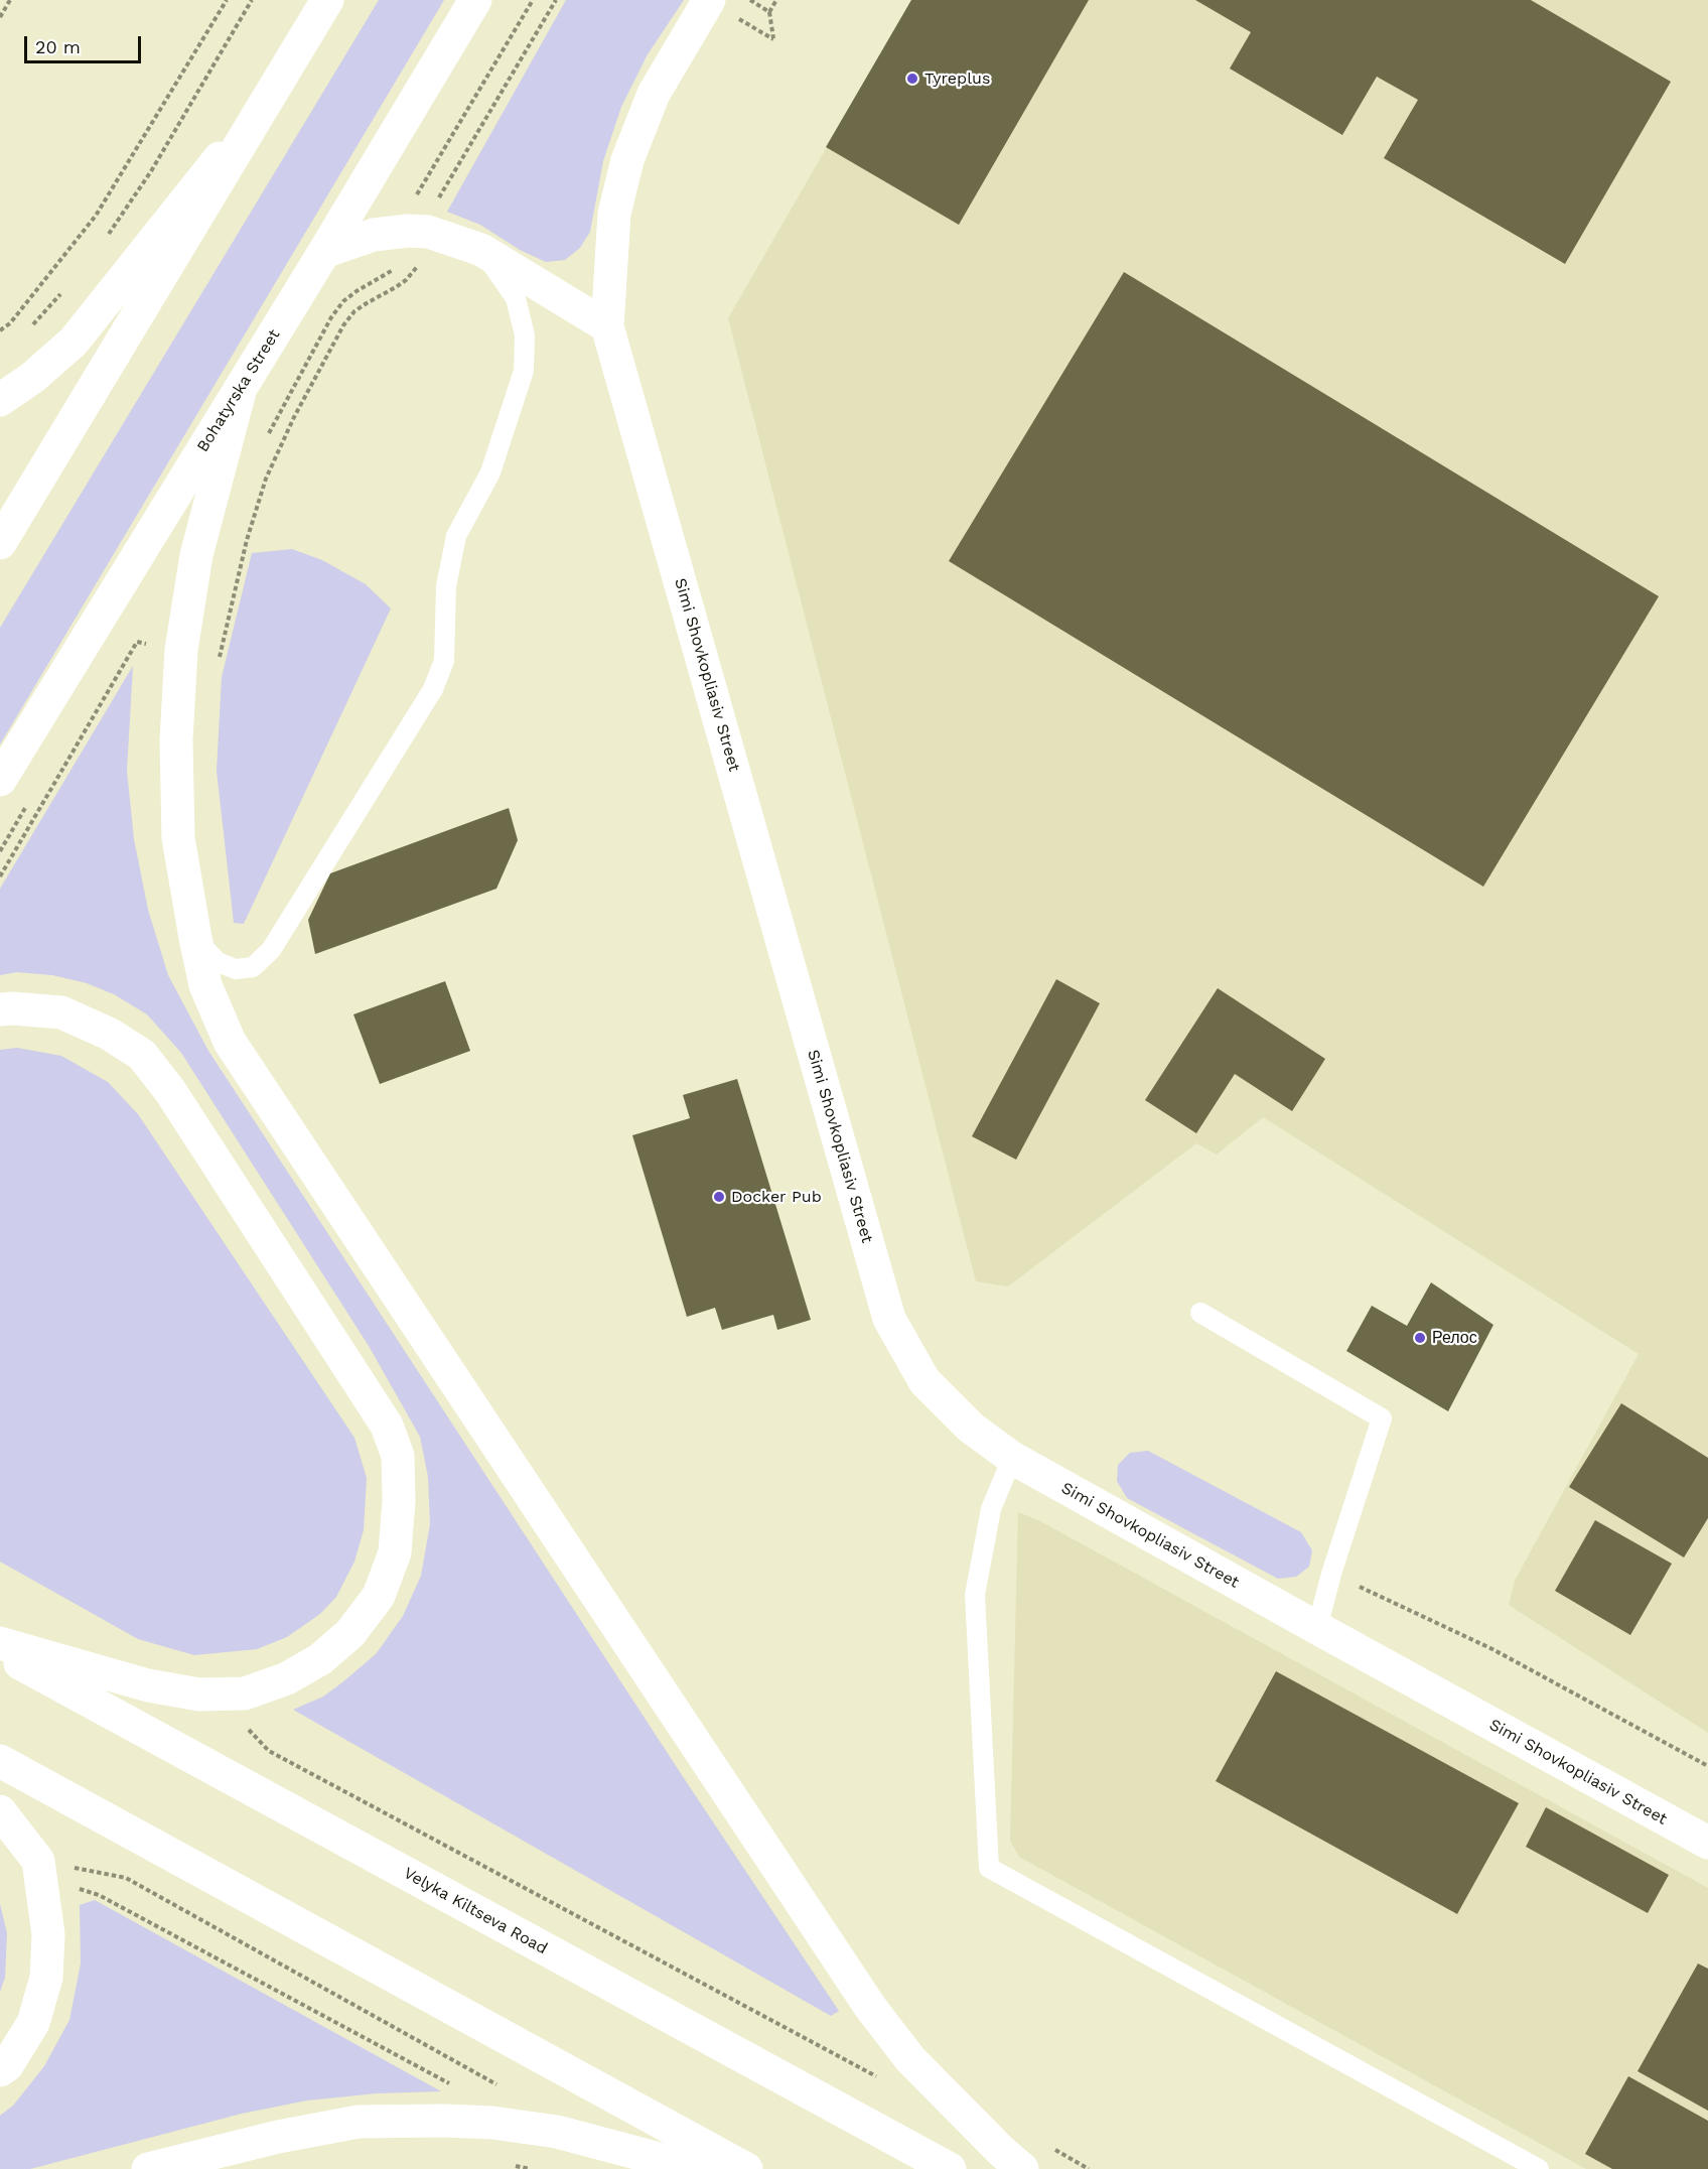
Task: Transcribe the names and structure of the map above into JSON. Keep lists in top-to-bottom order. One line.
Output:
{"streets":{"main road":["Bohatyrska Street","Simi Shovkopliasiv Street","Velyka Kiltseva Road"]},"places":["Tyreplus","Docker Pub","Релос"],"scale_bar":"20 m"}
